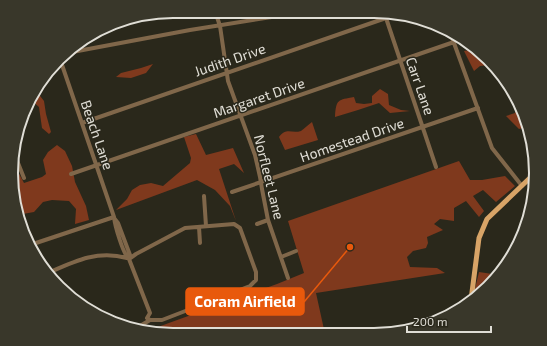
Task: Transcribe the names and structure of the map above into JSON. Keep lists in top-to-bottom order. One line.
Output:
{"streets":{"street":["Judith Drive","Carr Lane","Margaret Drive","Beach Lane","Homestead Drive","Norfleet Lane"]},"crossings":[["Judith Drive","Carr Lane"],["Judith Drive","Beach Lane"],["Judith Drive","Norfleet Lane"],["Carr Lane","Margaret Drive"],["Carr Lane","Homestead Drive"],["Margaret Drive","Beach Lane"],["Margaret Drive","Norfleet Lane"],["Homestead Drive","Norfleet Lane"]],"places":["Coram Airfield"],"scale_bar":"200 m"}
